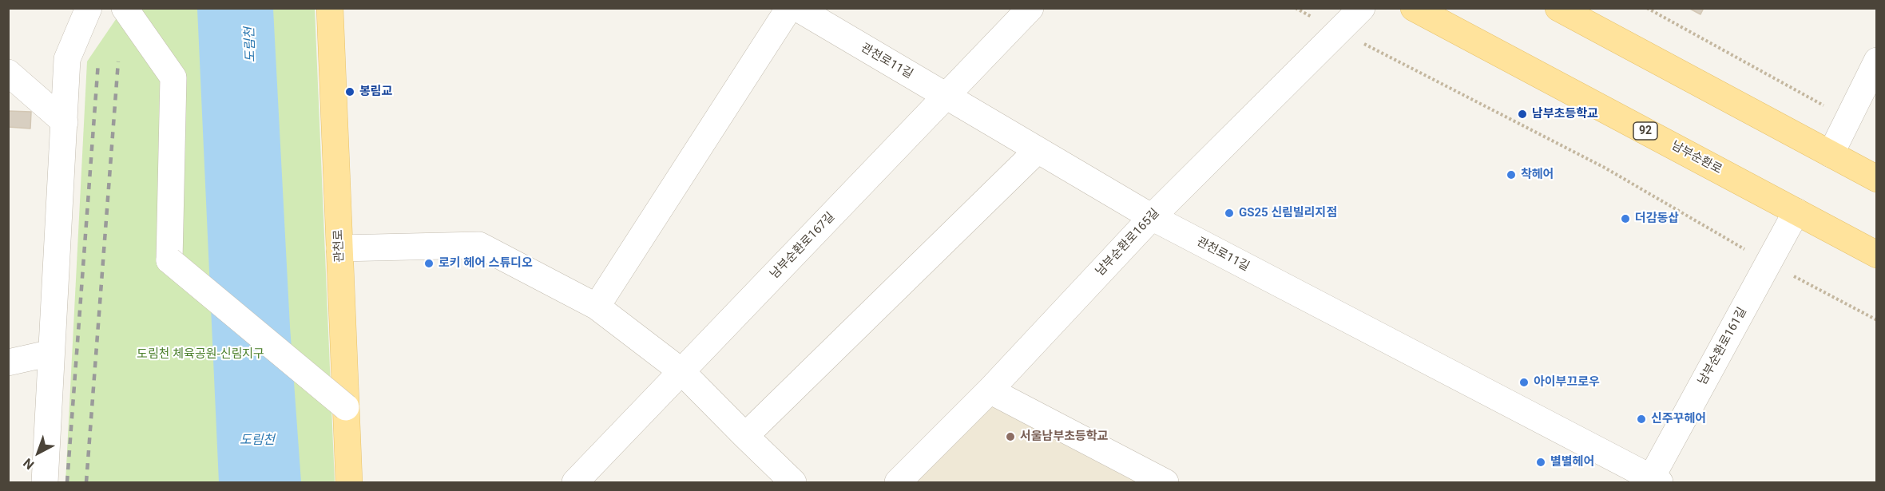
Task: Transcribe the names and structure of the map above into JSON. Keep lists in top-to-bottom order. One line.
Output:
{"streets":{"main road":["92","남부순환로","관천로"],"street":["관천로11길","남부순환로165길","남부순환로167길","남부순환로161길"]},"crossings":[["관천로11길","남부순환로165길"],["관천로11길","남부순환로167길"],["관천로11길","남부순환로161길"],["남부순환로","남부순환로161길"]],"water":["도림천"],"parks":["도림천 체육공원-신림지구"],"places":["봉림교","남부초등학교","착헤어","GS25 신림빌리지점","더감동삽","로키 헤어 스튜디오","아이부끄로우","신주꾸헤어","서울남부초등학교","별별헤어"],"north":"bottom left"}
